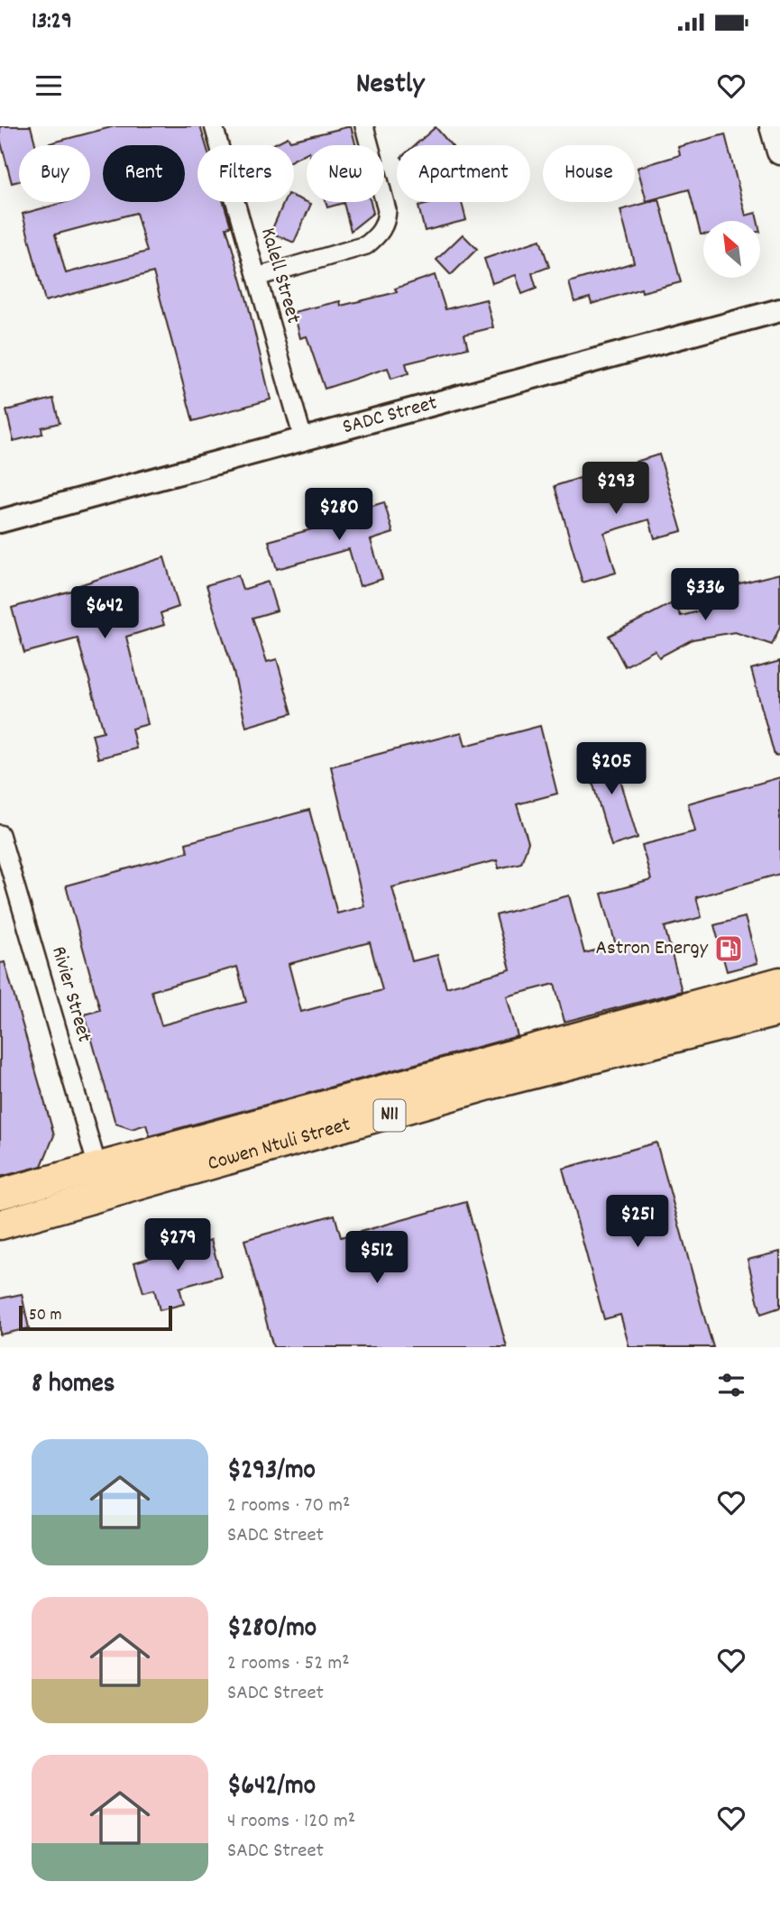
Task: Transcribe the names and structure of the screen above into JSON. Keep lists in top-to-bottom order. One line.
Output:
{"streets":{"highway":["N11","Cowen Ntuli Street"],"street":["Kalell Street","SADC Street","Rivier Street"]},"crossings":[["Kalell Street","SADC Street"],["Rivier Street","Cowen Ntuli Street"]],"places":{"fuel station":["Astron Energy"]},"scale_bar":"50 m","north":"top left","page":{"status":"13:29","header":"Nestly","chip":["Buy","Rent","Filters","New","Apartment","House"],"price":["$293","$280","$336","$642","$205","$251","$279","$512"],"scale":"50 m","heading":"8 homes","list":[{"name":"$293/mo","note":"2 rooms · 70 m² · SADC Street"},{"name":"$280/mo","note":"2 rooms · 52 m² · SADC Street"},{"name":"$642/mo","note":"4 rooms · 120 m² · SADC Street"}]}}
